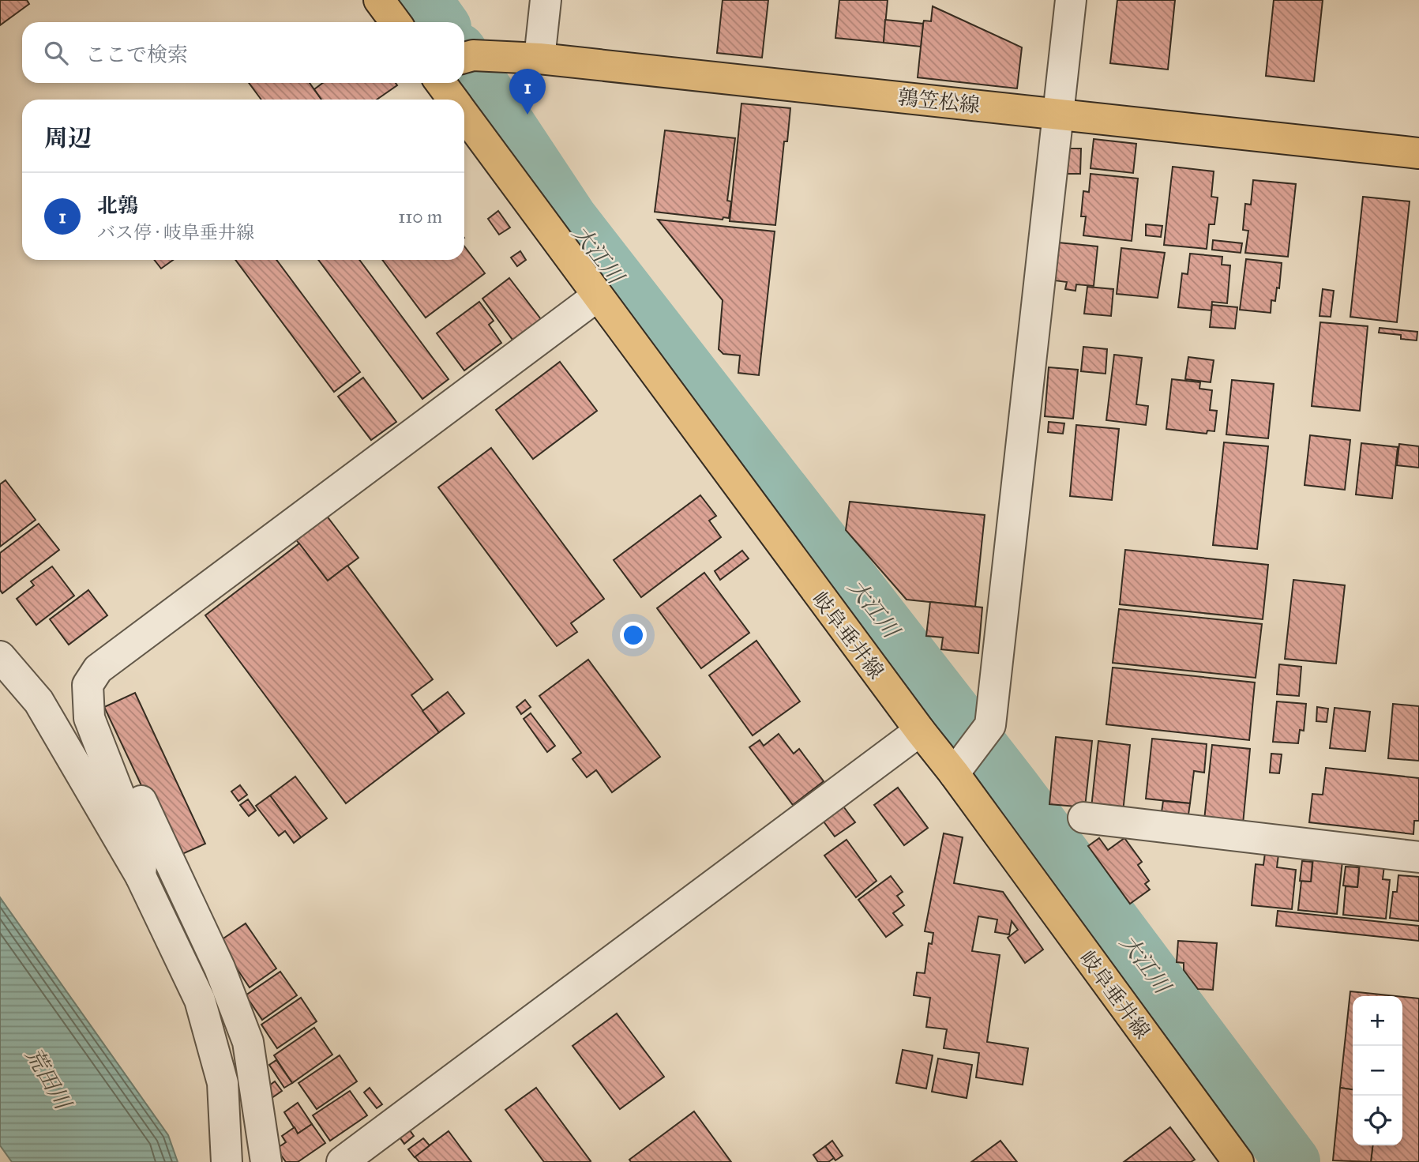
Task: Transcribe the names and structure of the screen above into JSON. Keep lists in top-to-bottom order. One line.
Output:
{"streets":{"main road":["鶉笠松線","岐阜垂井線"]},"water":["大江川","荒田川"],"page":{"search":"ここで検索","pins":"1","heading":"周辺","list":[{"mark":"1","name":"北鶉","note":"バス停 · 岐阜垂井線","value":"110 m"}],"map_buttons":["+","−"]}}
